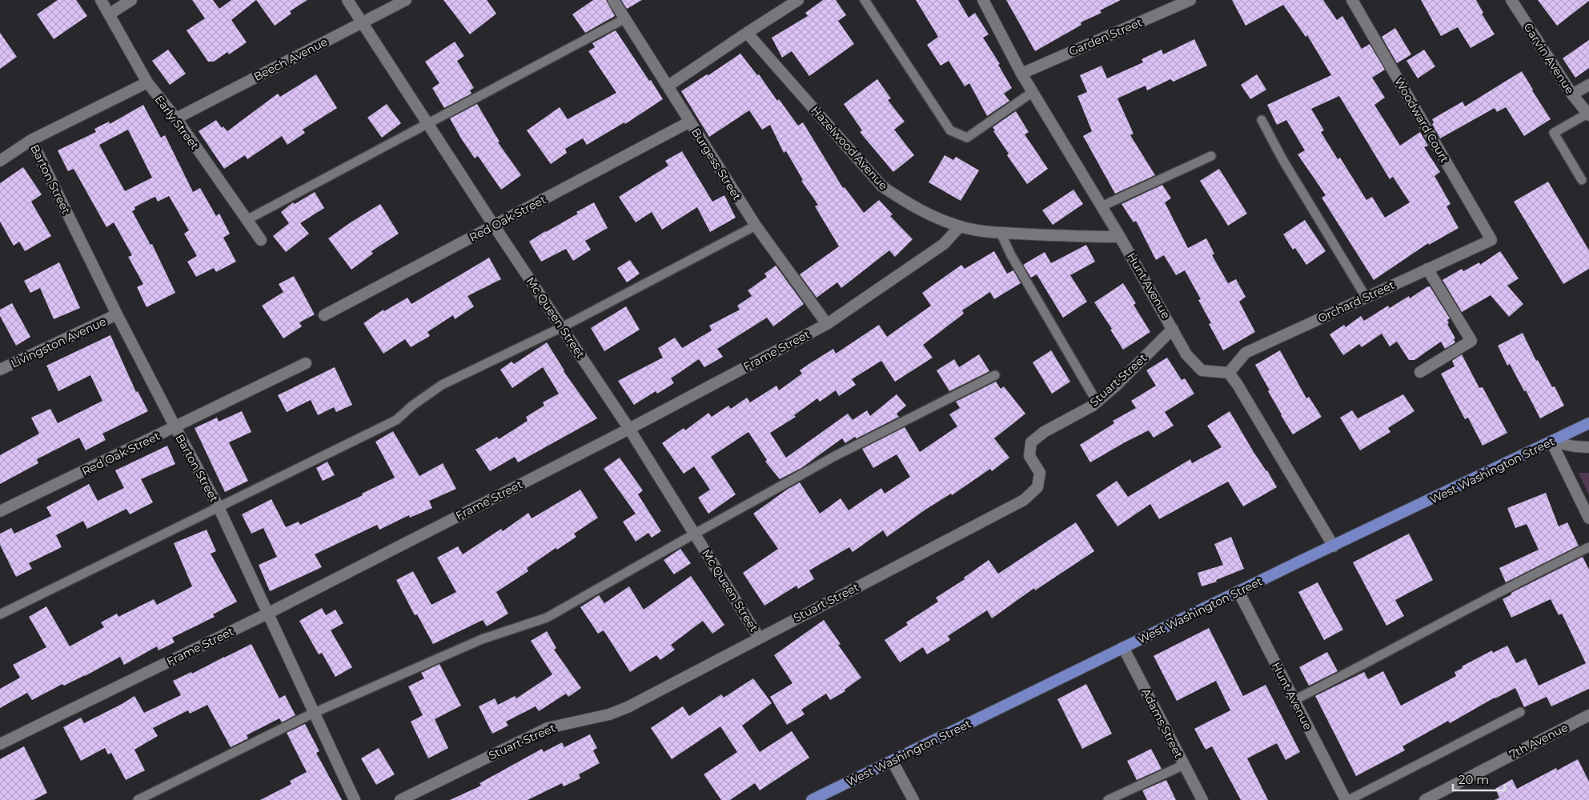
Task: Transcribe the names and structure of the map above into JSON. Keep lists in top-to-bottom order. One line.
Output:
{"streets":{"main road":["West Washington Street"],"street":["Garden Street","Garvin Avenue","Beech Avenue","Woodward Court","Early Street","Hazelwood Avenue","Burgess Street","Barton Street","Red Oak Street","Hunt Avenue","Orchard Street","Mc Queen Street","Livingston Avenue","Frame Street","Stuart Street","Adams Street","7th Avenue"]},"crossings":[["Garden Street","Hunt Avenue"],["Beech Avenue","Early Street"],["Beech Avenue","Mc Queen Street"],["Woodward Court","Orchard Street"],["Hazelwood Avenue","Hunt Avenue"],["Hazelwood Avenue","Frame Street"],["Burgess Street","Red Oak Street"],["Burgess Street","Frame Street"],["Barton Street","Red Oak Street"],["Barton Street","Livingston Avenue"],["Barton Street","Frame Street"],["Red Oak Street","Mc Queen Street"],["Hunt Avenue","Orchard Street"],["Hunt Avenue","Stuart Street"],["Hunt Avenue","West Washington Street"],["Mc Queen Street","Frame Street"],["Mc Queen Street","Stuart Street"],["West Washington Street","Adams Street"]],"scale_bar":"20 m"}
